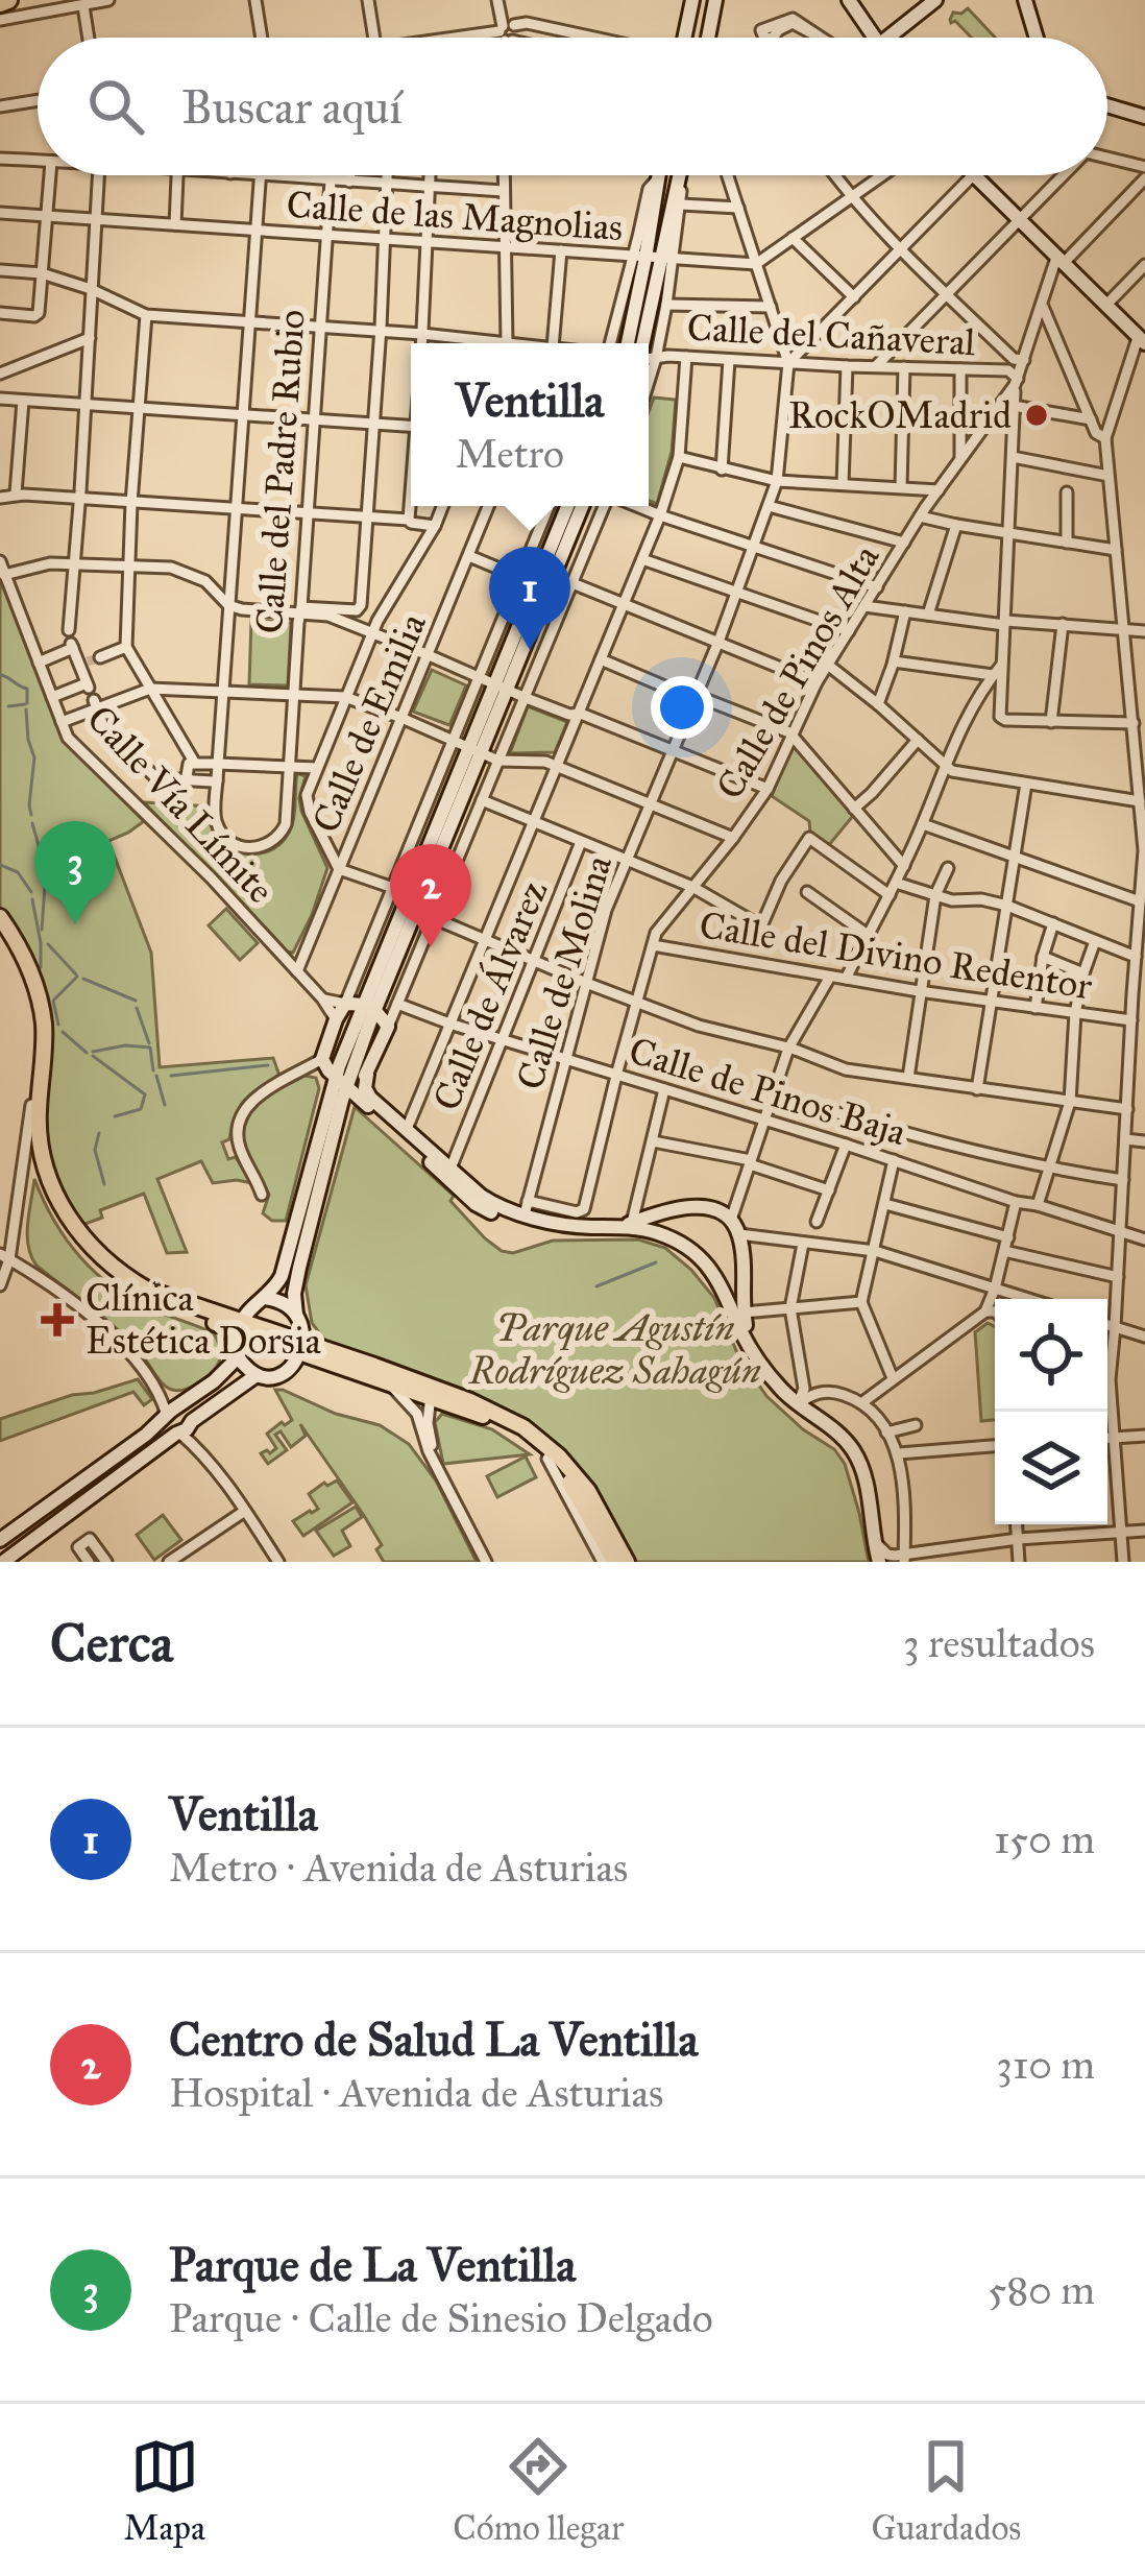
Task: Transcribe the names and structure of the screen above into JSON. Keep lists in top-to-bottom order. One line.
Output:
{"streets":{"street":["Calle de las Magnolias","Calle del Cañaveral","Calle del Padre Rubio","Calle de Pinos Alta","Calle de Emilia","Calle Vía Límite","Calle del Divino Redentor","Calle de Molina","Calle de Álvarez","Calle de Pinos Baja"]},"crossings":[["Calle de las Magnolias","Calle del Padre Rubio"],["Calle del Cañaveral","Calle de Pinos Alta"],["Calle del Cañaveral","Calle de Molina"],["Calle de Pinos Alta","Calle del Divino Redentor"],["Calle de Pinos Alta","Calle de Molina"],["Calle de Pinos Alta","Calle de Pinos Baja"],["Calle de Emilia","Calle Vía Límite"],["Calle de Molina","Calle de Pinos Baja"],["Calle de Álvarez","Calle de Pinos Baja"]],"parks":["Parque Agustín Rodríguez Sahagún"],"places":{"other":["RockOMadrid"],"health":["Clínica Estética Dorsia"]},"page":{"search":"Buscar aquí","popup":["Ventilla","Metro"],"pins":["1","3","2"],"heading":["Cerca","3 resultados"],"list":[{"mark":"1","name":"Ventilla","note":"Metro · Avenida de Asturias","value":"150 m"},{"mark":"2","name":"Centro de Salud La Ventilla","note":"Hospital · Avenida de Asturias","value":"310 m"},{"mark":"3","name":"Parque de La Ventilla","note":"Parque · Calle de Sinesio Delgado","value":"580 m"}],"nav":["Mapa","Cómo llegar","Guardados"]}}
